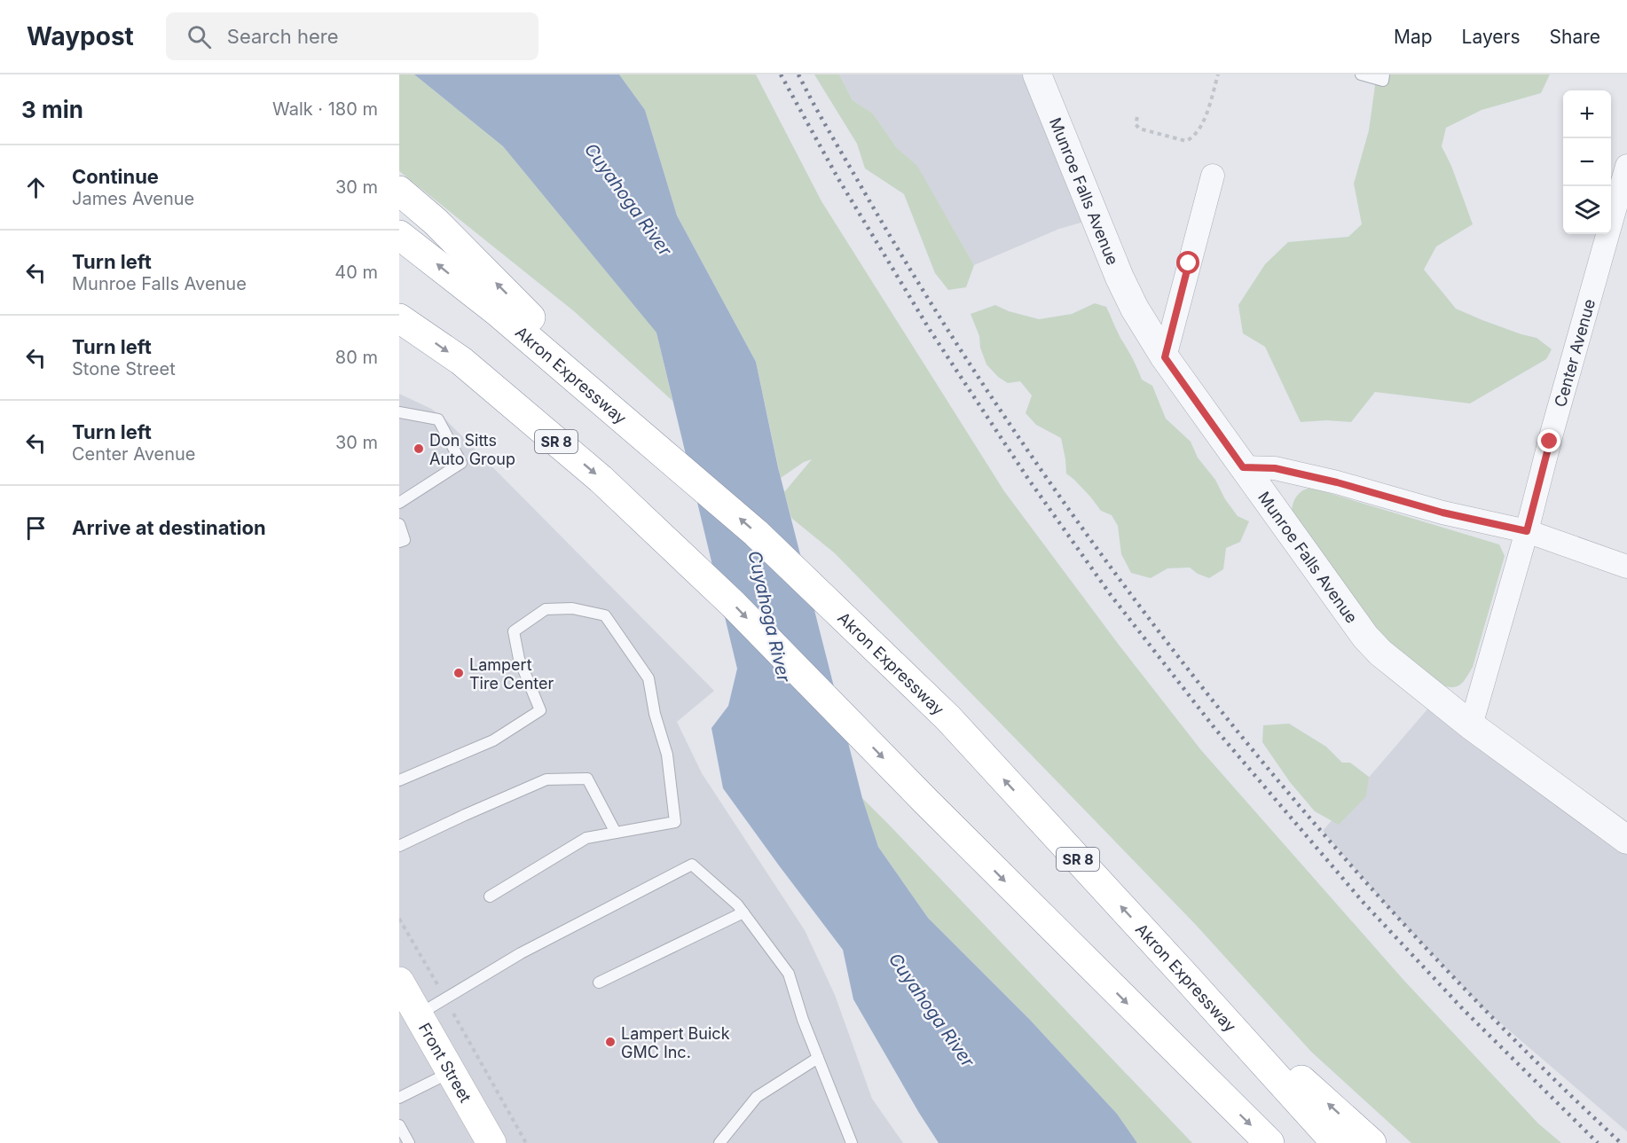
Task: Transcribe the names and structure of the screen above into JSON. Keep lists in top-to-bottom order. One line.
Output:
{"streets":{"main road":["Akron Expressway","SR 8","Front Street"],"street":["Munroe Falls Avenue","Center Avenue"]},"crossings":[["Munroe Falls Avenue","Center Avenue"]],"water":["Cuyahoga River"],"places":["Don Sitts Auto Group","Lampert Tire Center","Lampert Buick GMC Inc."],"page":{"header":"Waypost","search":"Search here","nav":["Map","Layers","Share"],"heading":["3 min","Walk · 180 m"],"map_buttons":["+","−"],"list":[["Continue","James Avenue","30 m"],["Turn left","Munroe Falls Avenue","40 m"],["Turn left","Stone Street","80 m"],["Turn left","Center Avenue","30 m"],"Arrive at destination"]}}
